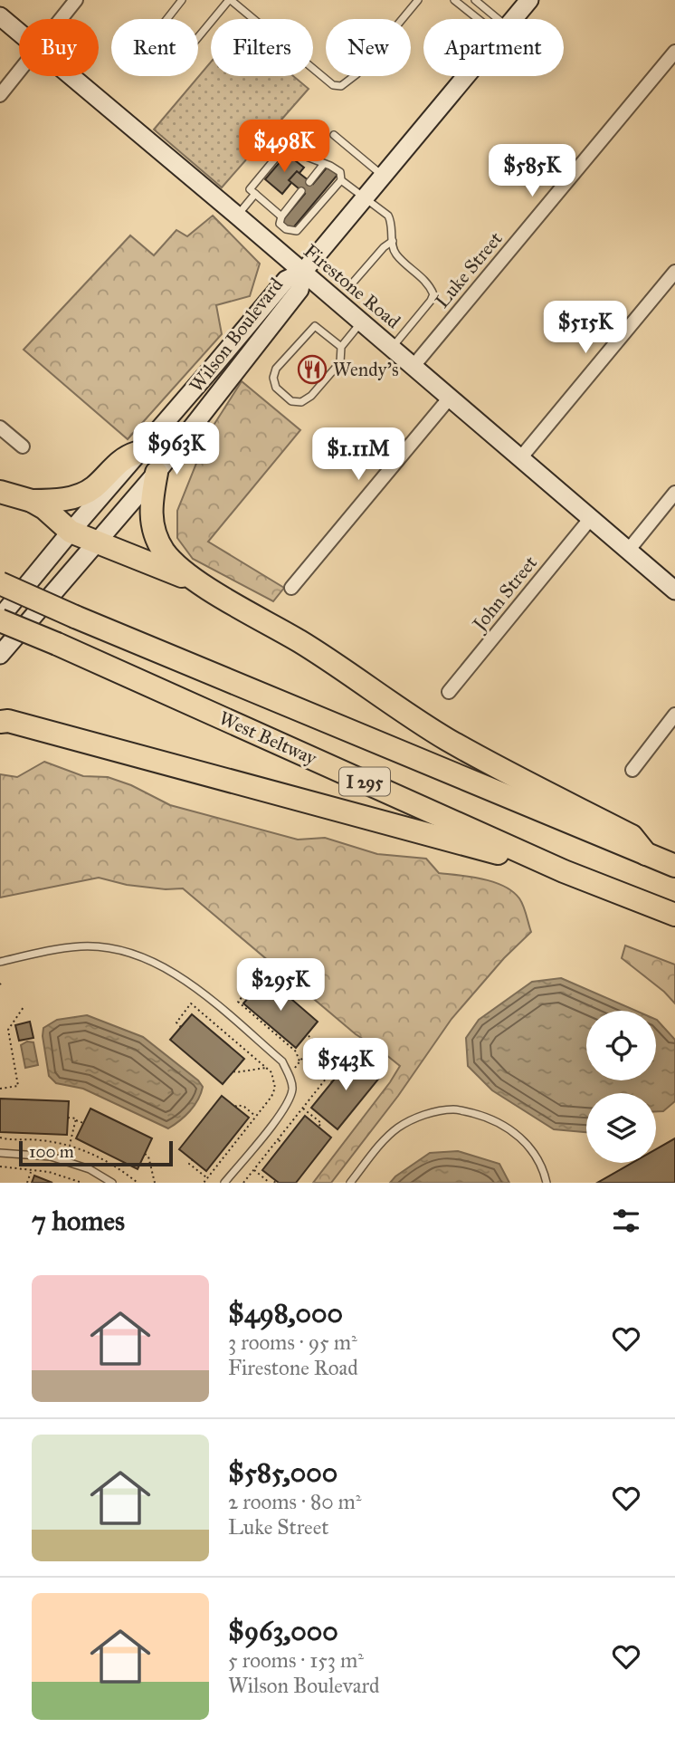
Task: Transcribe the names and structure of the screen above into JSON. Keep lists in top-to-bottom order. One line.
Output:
{"streets":{"highway":["West Beltway","I 295"],"main road":["Firestone Road","Wilson Boulevard"],"street":["Luke Street","John Street"]},"crossings":[["Luke Street","Firestone Road"],["Firestone Road","Wilson Boulevard"],["Firestone Road","John Street"],["Wilson Boulevard","West Beltway"]],"places":{"restaurant":["Wendy's"]},"scale_bar":"100 m","page":{"chip":["Buy","Rent","Filters","New","Apartment"],"price":["$498K","$585K","$515K","$963K","$1.11M","$295K","$543K"],"scale":"100 m","heading":"7 homes","list":[{"name":"$498,000","note":"3 rooms · 95 m² · Firestone Road"},{"name":"$585,000","note":"2 rooms · 80 m² · Luke Street"},{"name":"$963,000","note":"5 rooms · 153 m² · Wilson Boulevard"}]}}
